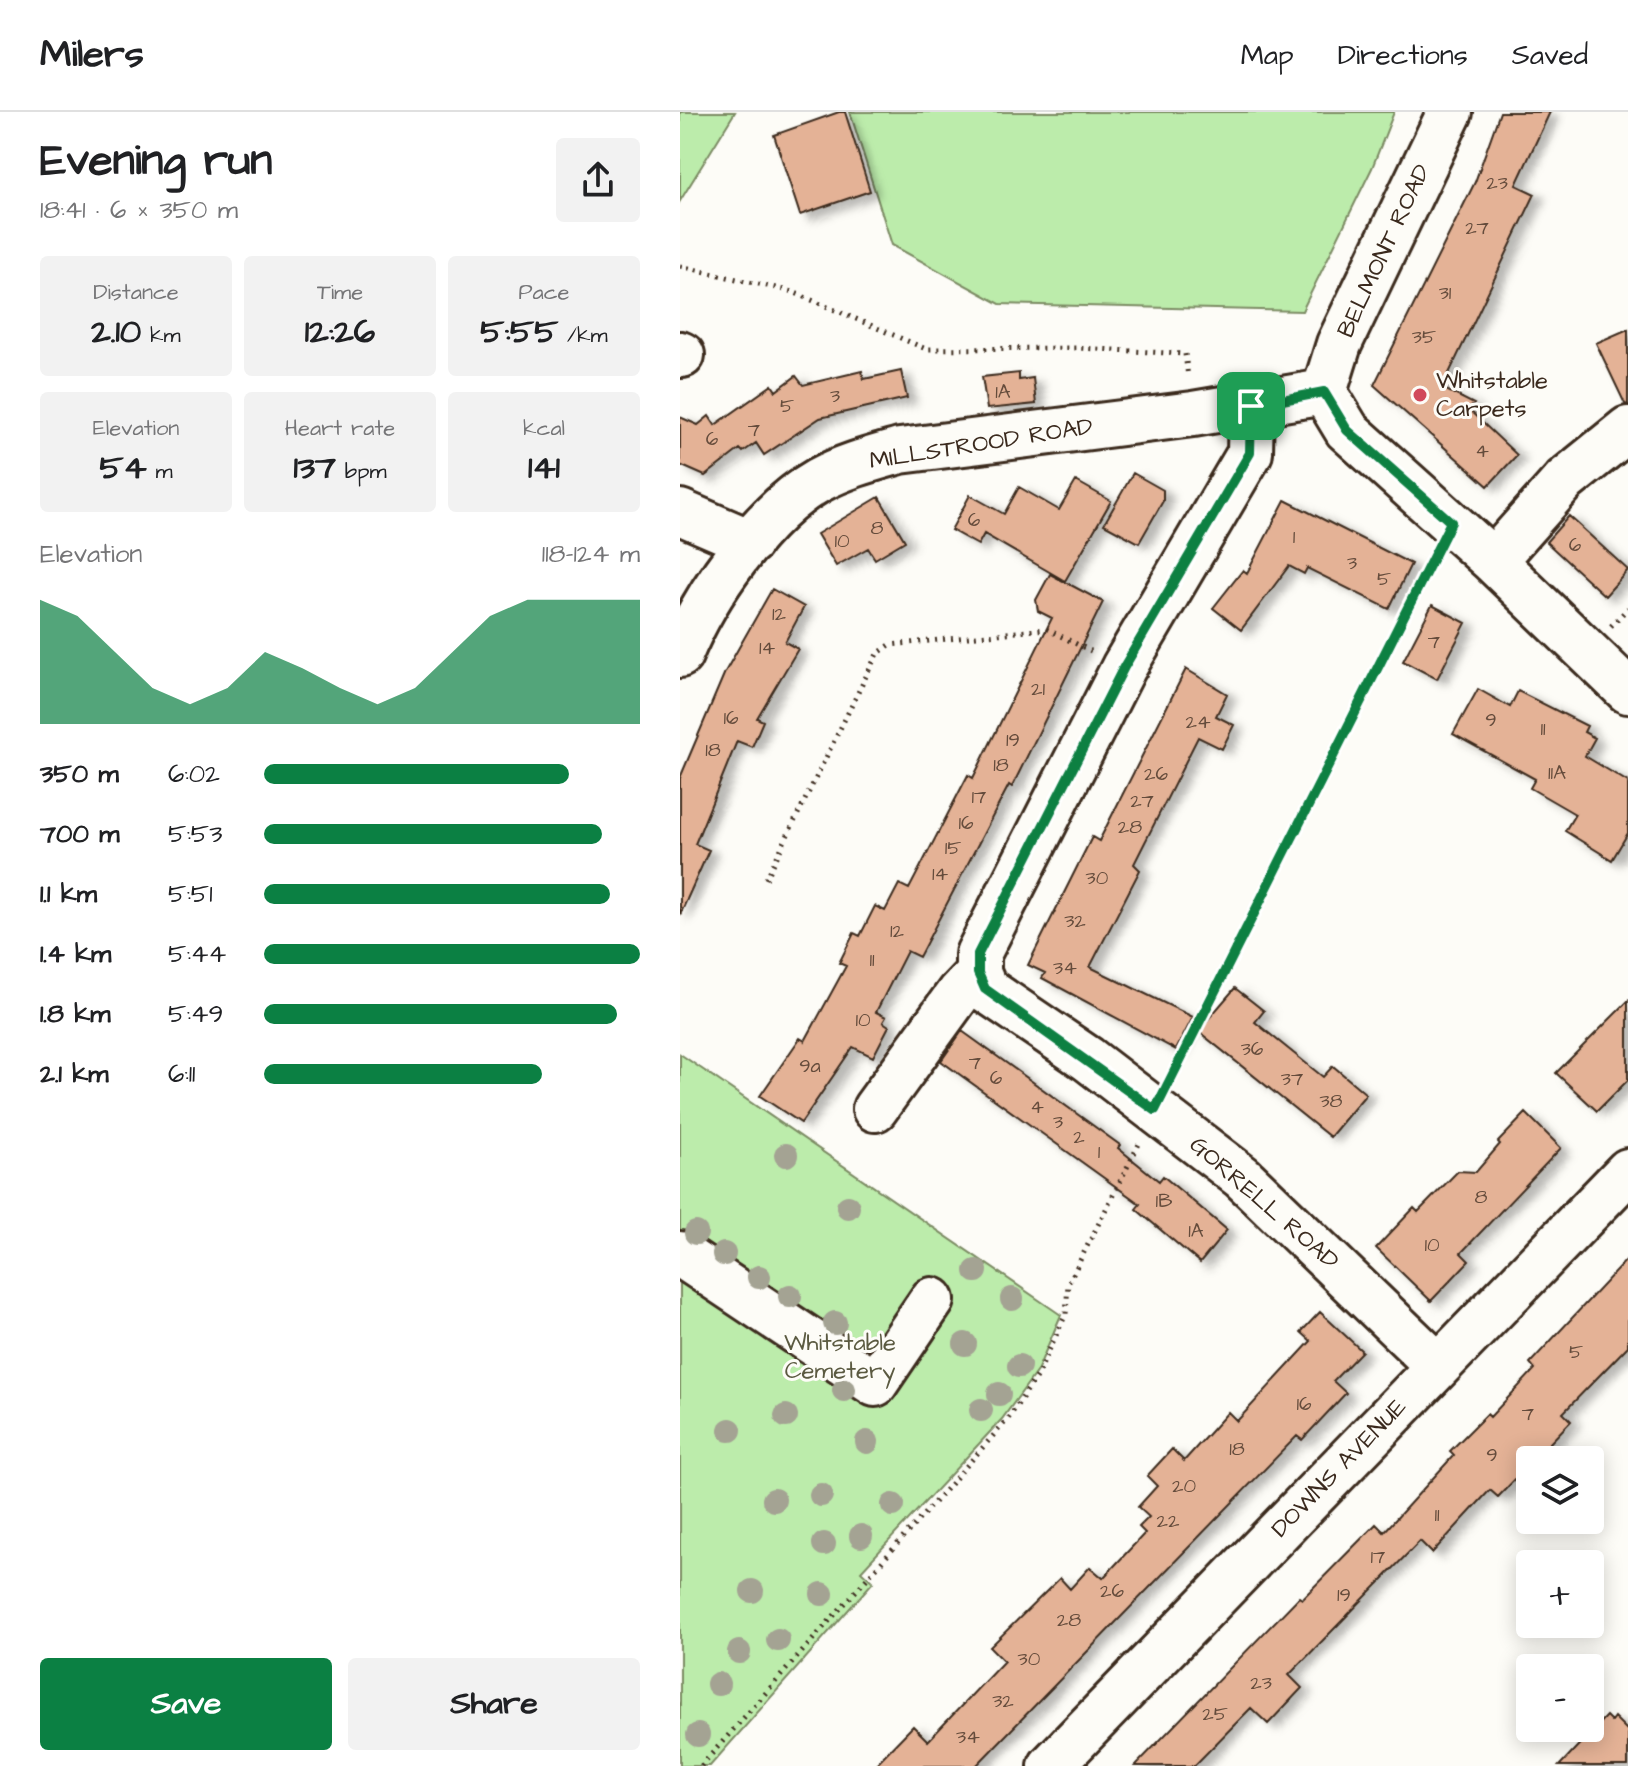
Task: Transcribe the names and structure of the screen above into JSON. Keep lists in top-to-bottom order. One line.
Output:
{"streets":{"street":["BELMONT ROAD","MILLSTROOD ROAD","GORRELL ROAD","DOWNS AVENUE"]},"crossings":[["BELMONT ROAD","MILLSTROOD ROAD"],["GORRELL ROAD","DOWNS AVENUE"]],"parks":["Whitstable Cemetery"],"places":["Whitstable Carpets"],"house_numbers":["23","27","31","35","1A","3","5","7","6","4","6","8","1","10","6","3","5","12","7","14","21","16","9","24","11","19","18","18","11A","26","17","27","16","28","15","14","30","32","12","11","34","10","36","7","9a","6","37","38","4","3","2","1","8","1B","1A","10","5","16","7","18","9","20","11","22","17","26","19","28","30","23","32","25","34"],"page":{"header":"Milers","nav":["Map","Directions","Saved"],"heading":["Evening run","18:41 · 6 × 350 m"],"stats":[["Distance","2.10 km"],["Time","12:26"],["Pace","5:55 /km"],["Elevation","54 m"],["Heart rate","137 bpm"],["kcal","141"]],"chart":["Elevation","118–124 m"],"list":[{"name":"350 m","note":"6:02"},{"name":"700 m","note":"5:53"},{"name":"1.1 km","note":"5:51"},{"name":"1.4 km","note":"5:44"},{"name":"1.8 km","note":"5:49"},{"name":"2.1 km","note":"6:11"}],"map_buttons":["+","−"],"buttons":["Save","Share"]}}
